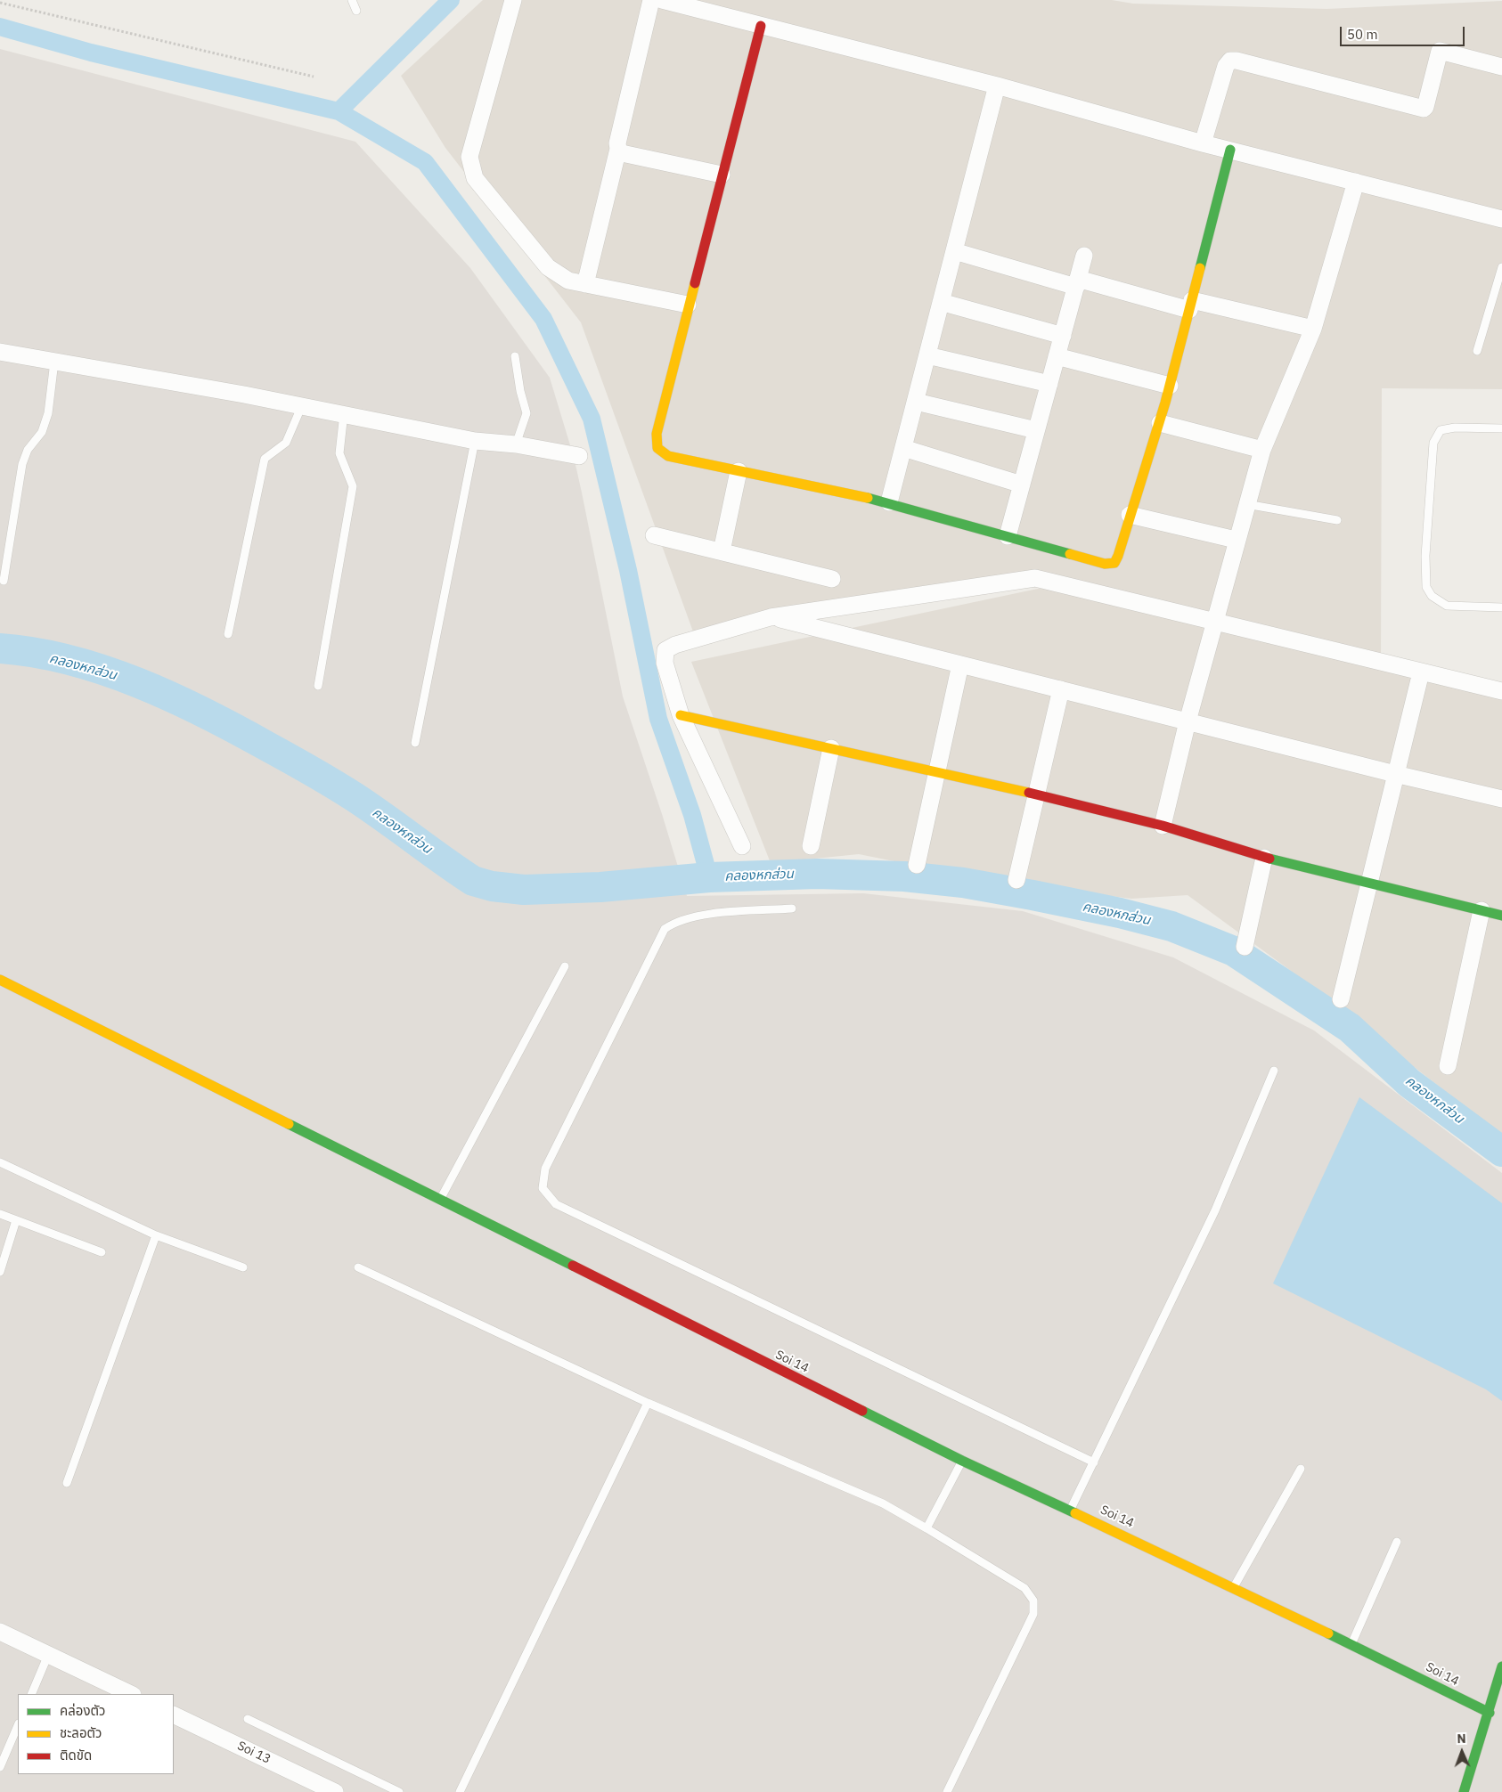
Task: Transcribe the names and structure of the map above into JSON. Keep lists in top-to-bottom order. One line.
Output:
{"streets":{"street":["Soi 14","Soi 13"]},"water":["คลองหกส่วน"],"legend":["คล่องตัว","ชะลอตัว","ติดขัด"],"scale_bar":"50 m","north":"top"}
